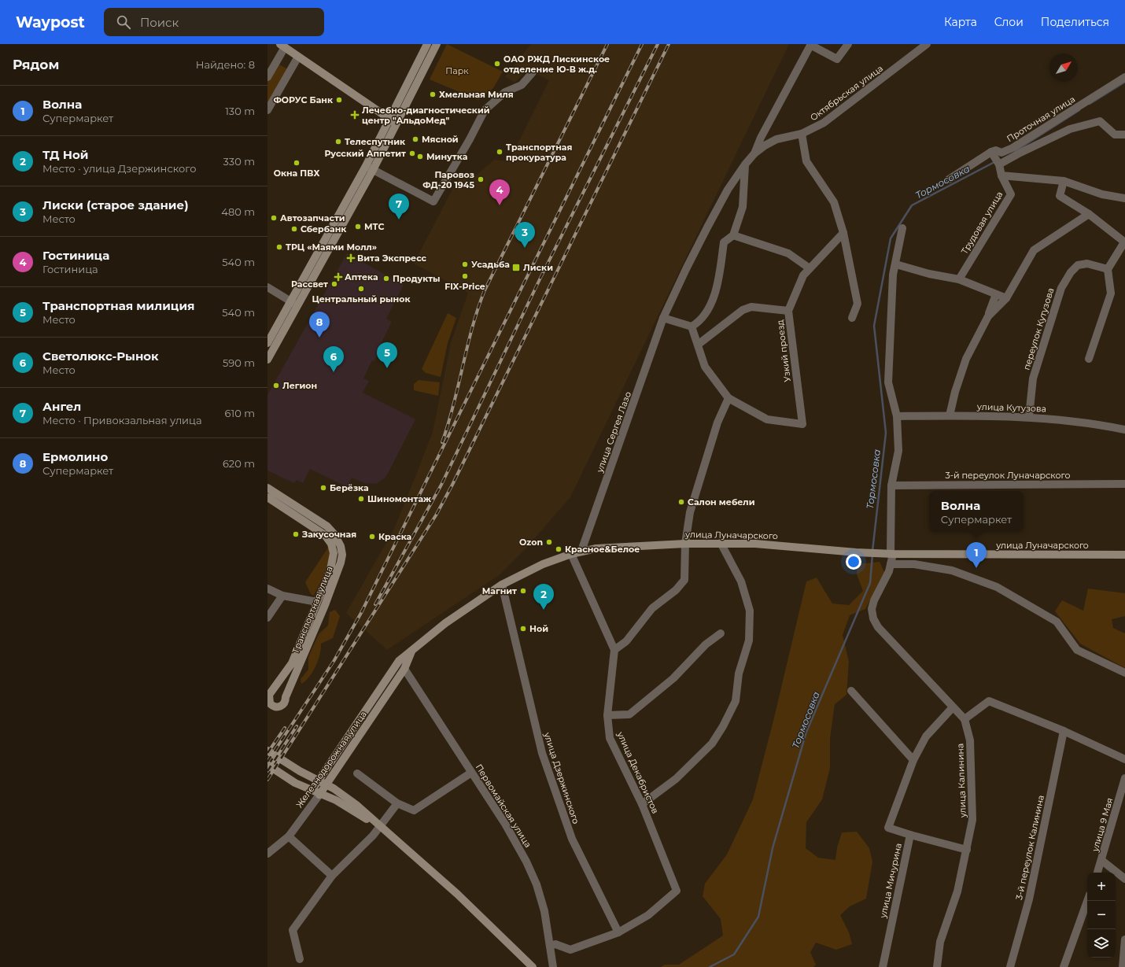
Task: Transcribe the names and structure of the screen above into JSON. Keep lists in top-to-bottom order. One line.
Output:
{"streets":{"main road":["улица Луначарского","Транспортная улица","Железнодорожная улица"],"street":["Октябрьская улица","Проточная улица","Трудовая улица","переулок Кутузова","Узкий проезд","улица Кутузова","улица Сергея Лазо","3-й переулок Луначарского","улица Декабристов","улица Дзержинского","улица Калинина","Первомайская улица","улица 9 Мая","3-й переулок Калинина","улица Мичурина"]},"crossings":[["Октябрьская улица","улица Сергея Лазо"],["переулок Кутузова","улица Кутузова"],["улица Кутузова","улица Калинина"],["улица Сергея Лазо","улица Луначарского"],["3-й переулок Луначарского","улица Калинина"],["улица Луначарского","Железнодорожная улица"],["улица Луначарского","улица Дзержинского"],["улица Луначарского","улица Калинина"],["Железнодорожная улица","Первомайская улица"],["улица Декабристов","улица Дзержинского"]],"water":["Тормосовка"],"parks":["Парк"],"places":{"other":["ОАО РЖД Лискинское отделение Ю-В ж.д.","Хмельная Миля","ФОРУС Банк","Мясной","Телеспутник","Транспортная прокуратура","Русский Аппетит","Минутка","Окна ПВХ","Паровоз ФД-20 1945","Автозапчасти","МТС","Сбербанк","ТРЦ «Маями Молл»","Усадьба","FIX-Price","Продукты","Рассвет","Центральный рынок","Легион","Берёзка","Шиномонтаж","Салон мебели","Закусочная","Краска","Ozon","Красное&Белое","Магнит","Ной"],"health":["Лечебно-диагностический центр \"АльдоМед\"","Вита Экспресс","Аптека"],"transit":["Лиски"]},"north":"top right","page":{"header":"Waypost","search":"Поиск","nav":["Карта","Слои","Поделиться"],"heading":["Рядом","Найдено: 8"],"list":[{"mark":"1","name":"Волна","note":"Супермаркет","value":"130 m"},{"mark":"2","name":"ТД Ной","note":"Место · улица Дзержинского","value":"330 m"},{"mark":"3","name":"Лиски (старое здание)","note":"Место","value":"480 m"},{"mark":"4","name":"Гостиница","note":"Гостиница","value":"540 m"},{"mark":"5","name":"Транспортная милиция","note":"Место","value":"540 m"},{"mark":"6","name":"Светолюкс-Рынок","note":"Место","value":"590 m"},{"mark":"7","name":"Ангел","note":"Место · Привокзальная улица","value":"610 m"},{"mark":"8","name":"Ермолино","note":"Супермаркет","value":"620 m"}],"pins":["4","7","3","8","5","6","1","2"],"popup":["Волна","Супермаркет"],"map_buttons":["+","−"]}}
